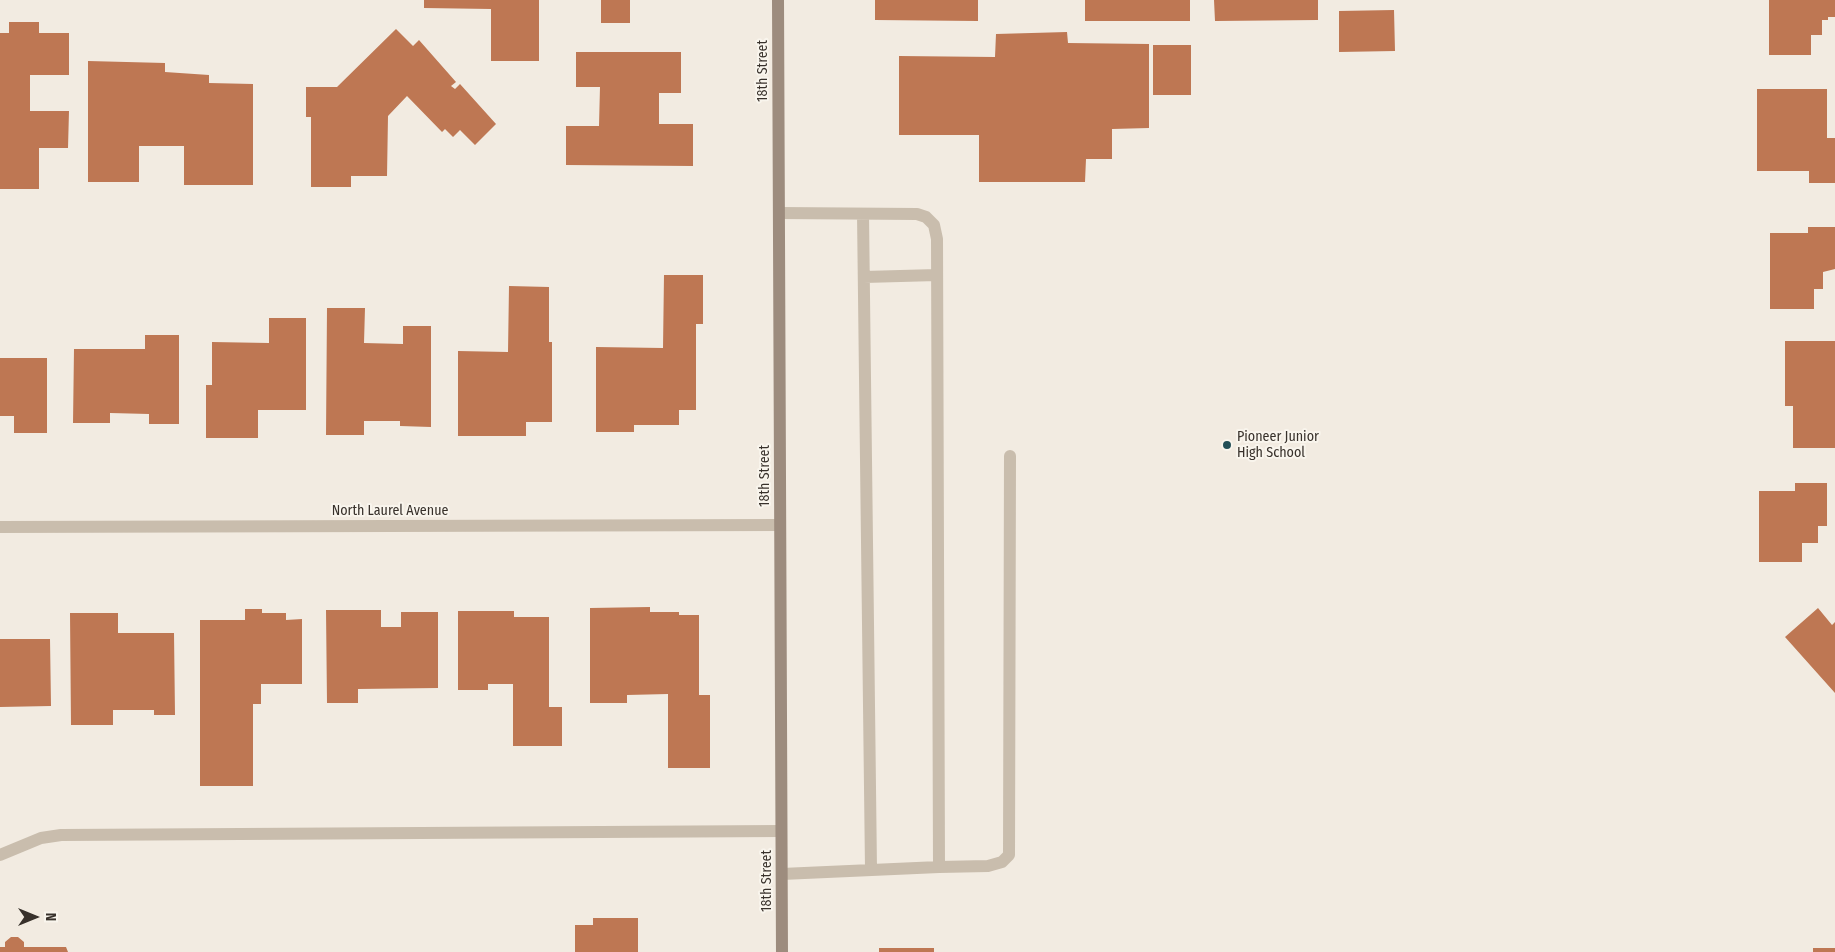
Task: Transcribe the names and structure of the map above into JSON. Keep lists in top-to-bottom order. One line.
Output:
{"streets":{"main road":["18th Street"],"street":["North Laurel Avenue"]},"crossings":[["18th Street","North Laurel Avenue"]],"places":["Pioneer Junior High School"],"north":"right"}
